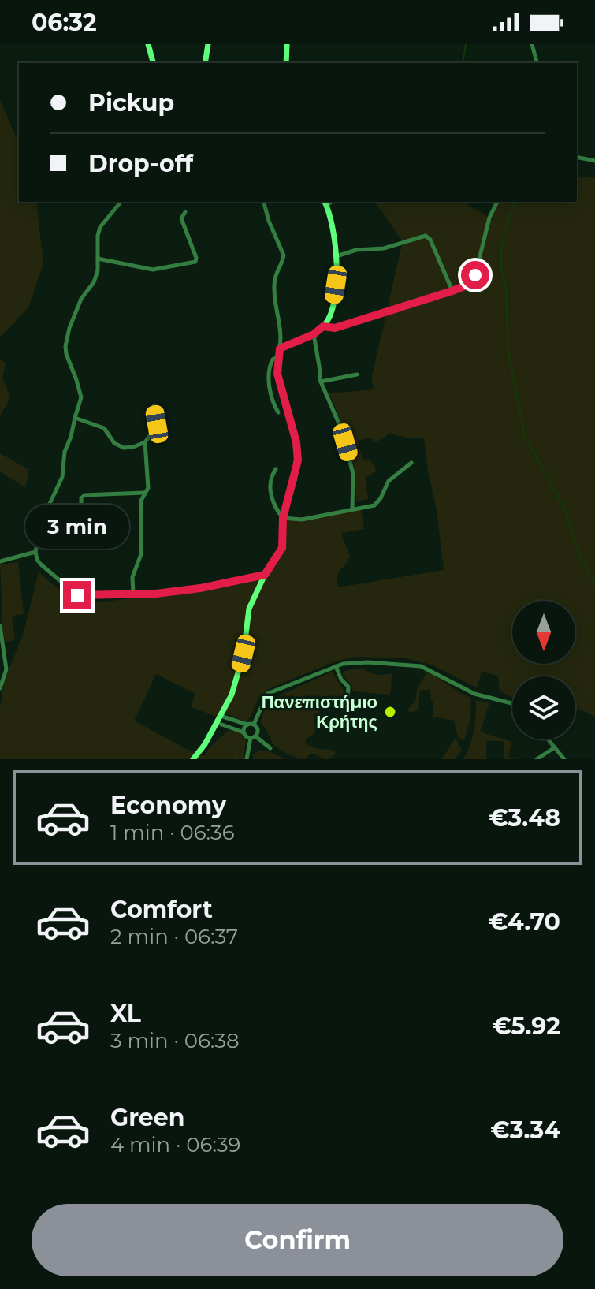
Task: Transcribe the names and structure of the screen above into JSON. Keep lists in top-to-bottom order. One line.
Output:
{"places":["Πανεπιστήμιο Κρήτης"],"north":"bottom","page":{"status":"06:32","banner":["Pickup","Drop-off"],"bubble":"3 min","list":[{"name":"Economy","note":"1 min · 06:36","value":"€3.48"},{"name":"Comfort","note":"2 min · 06:37","value":"€4.70"},{"name":"XL","note":"3 min · 06:38","value":"€5.92"},{"name":"Green","note":"4 min · 06:39","value":"€3.34"}],"buttons":"Confirm"}}
